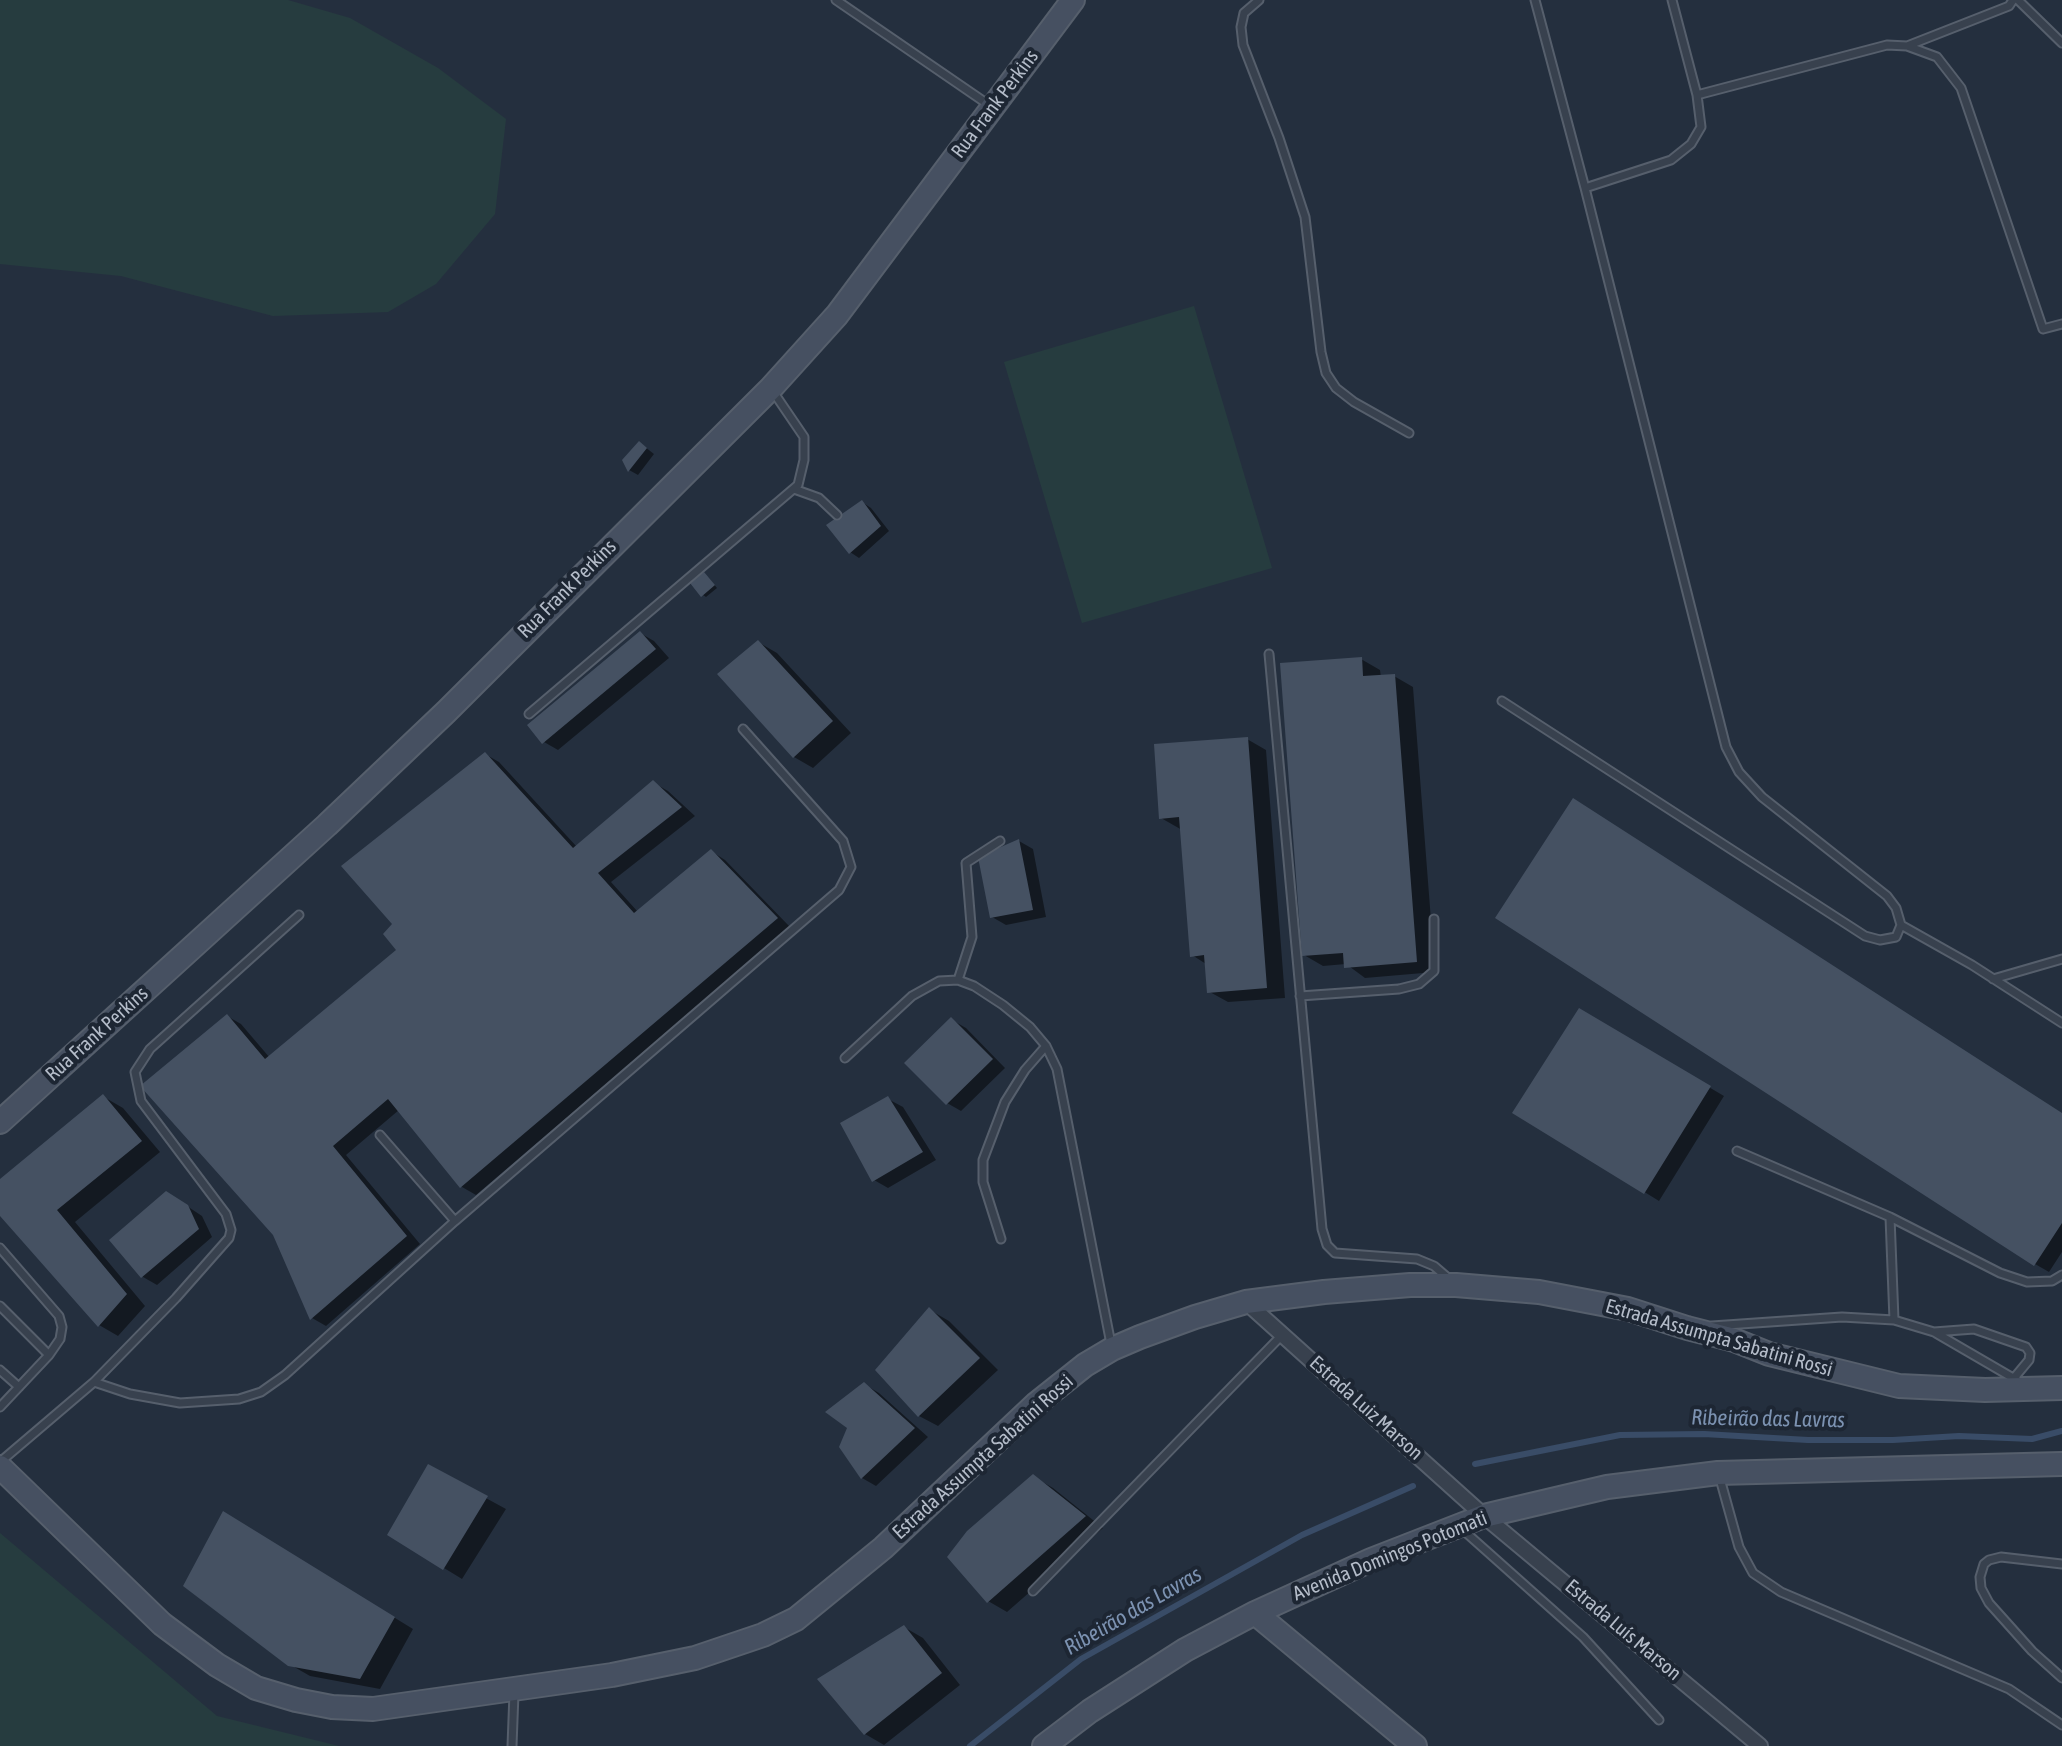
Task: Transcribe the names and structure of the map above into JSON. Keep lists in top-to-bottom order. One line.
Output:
{"streets":{"street":["Rua Frank Perkins","Estrada Assumpta Sabatini Rossi","Estrada Luiz Marson","Avenida Domingos Potomati","Estrada Luís Marson"]},"crossings":[["Estrada Assumpta Sabatini Rossi","Estrada Luiz Marson"],["Estrada Luiz Marson","Avenida Domingos Potomati"],["Estrada Luiz Marson","Estrada Luís Marson"],["Avenida Domingos Potomati","Estrada Luís Marson"]],"water":["Ribeirão das Lavras"]}
